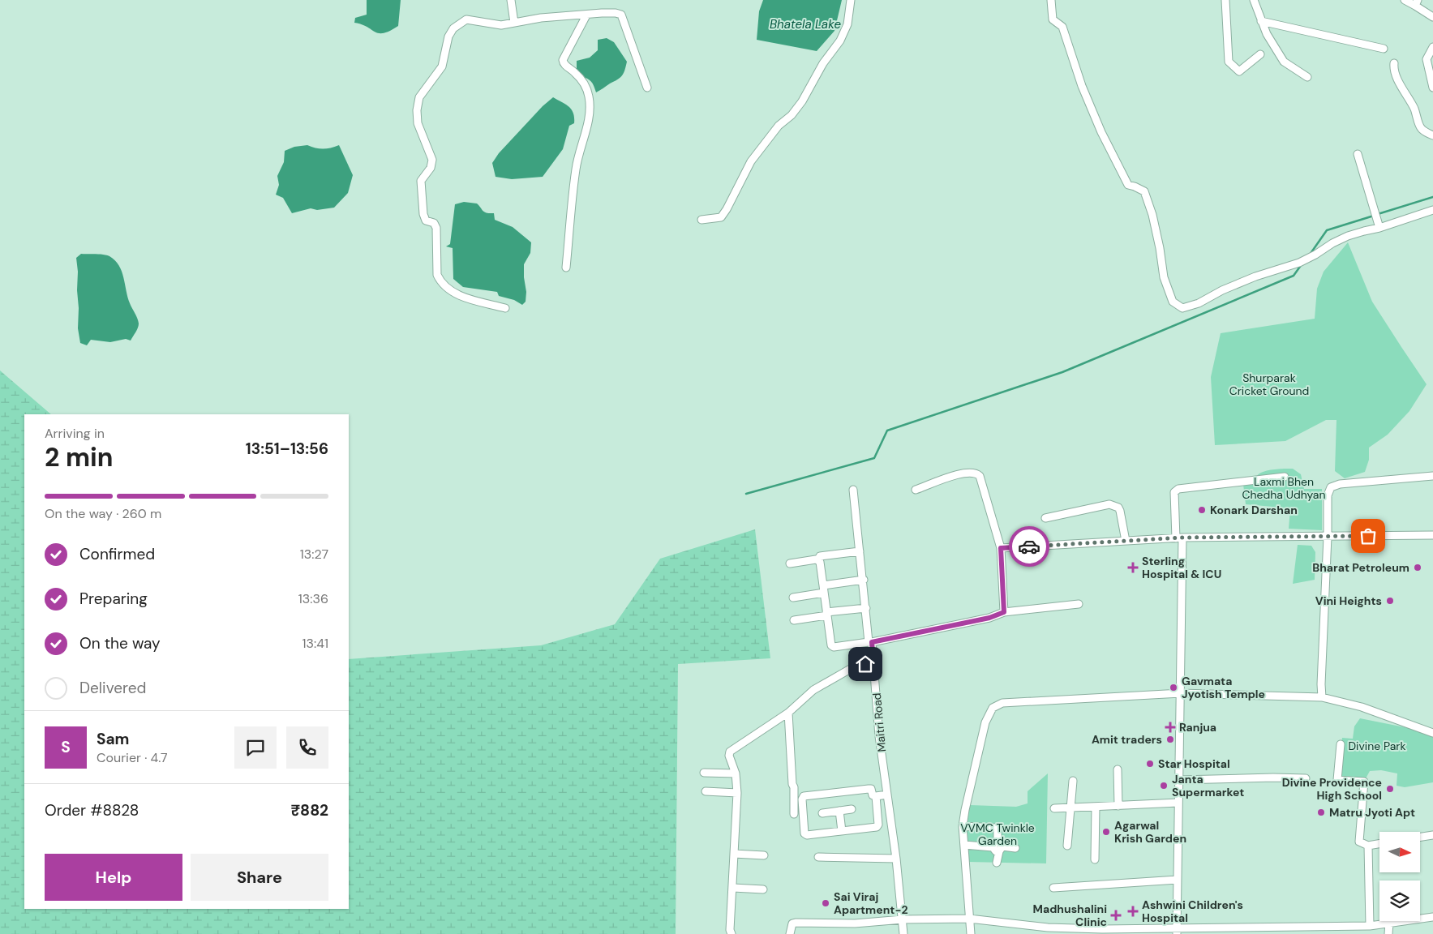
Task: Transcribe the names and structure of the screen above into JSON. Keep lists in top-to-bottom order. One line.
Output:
{"streets":{"street":["Maitri Road"]},"water":["Bhatela Lake"],"parks":["Shurparak Cricket Ground","Laxmi Bhen Chedha Udhyan","Divine Park","VVMC Twinkle Garden"],"places":{"other":["Konark Darshan","Bharat Petroleum","Vini Heights","Gavmata Jyotish Temple","Amit traders","Star Hospital","Janta Supermarket","Divine Providence High School","Matru Jyoti Apt","Agarwal Krish Garden","Sai Viraj Apartment-2"],"health":["Sterling Hospital & ICU","Ranjua","Ashwini Children's Hospital","Madhushalini Clinic"]},"north":"right","page":{"heading":["2 min","Arriving in","13:51–13:56"],"panel":["Sam","Courier · 4.7","Order #8828","₹882"],"bar":"On the way · 260 m","list":[["Confirmed","13:27"],["Preparing","13:36"],["On the way","13:41"],"Delivered"],"round":"S","buttons":["Help","Share"]}}
